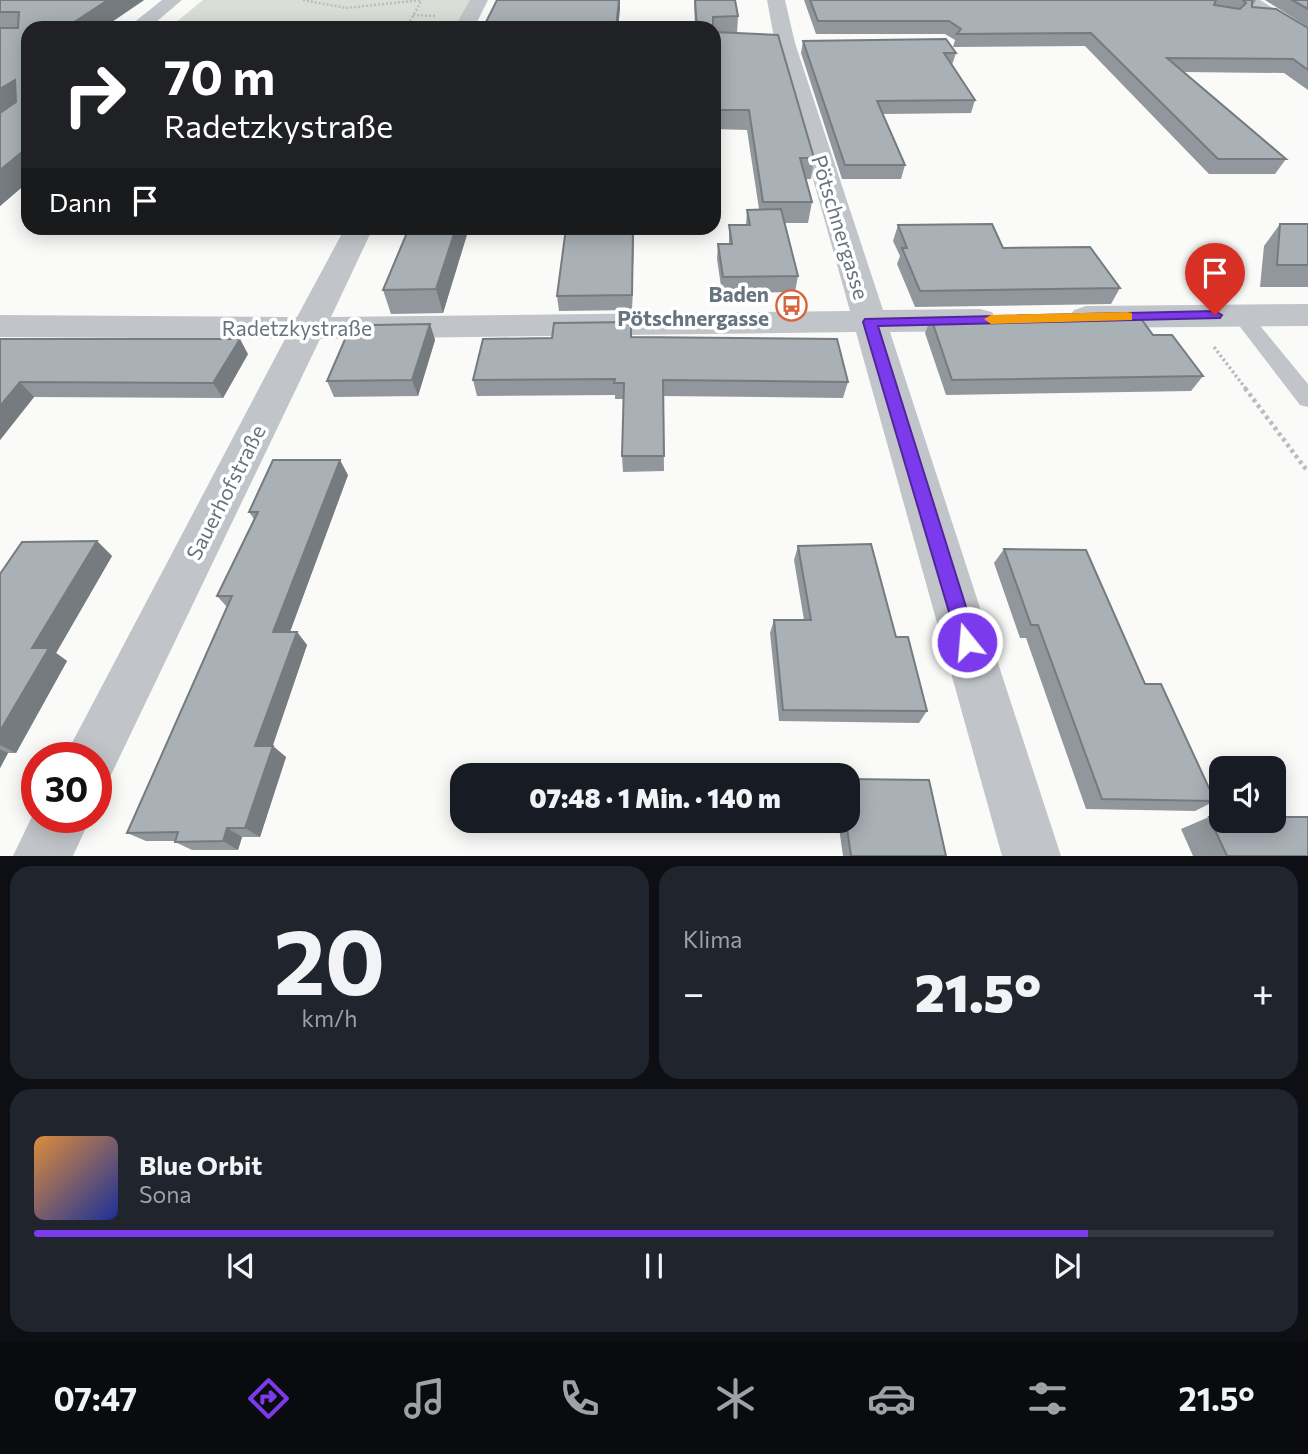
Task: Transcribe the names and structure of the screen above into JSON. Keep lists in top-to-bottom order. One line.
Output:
{"streets":{"street":["Pötschnergasse","Radetzkystraße","Sauerhofstraße"]},"crossings":[["Pötschnergasse","Radetzkystraße"],["Radetzkystraße","Sauerhofstraße"]],"places":{"bus stop":["Baden Pötschnergasse"]},"page":{"turn":["70 m","Radetzkystraße"],"then":"Dann","limit":"30","trip":"07:48 · 1 Min. · 140 m","tile":[["20","km/h"],"Klima"],"heat":["−","21.5°","+"],"song":["Blue Orbit","Sona"],"tabs":["07:47","21.5°"]}}
